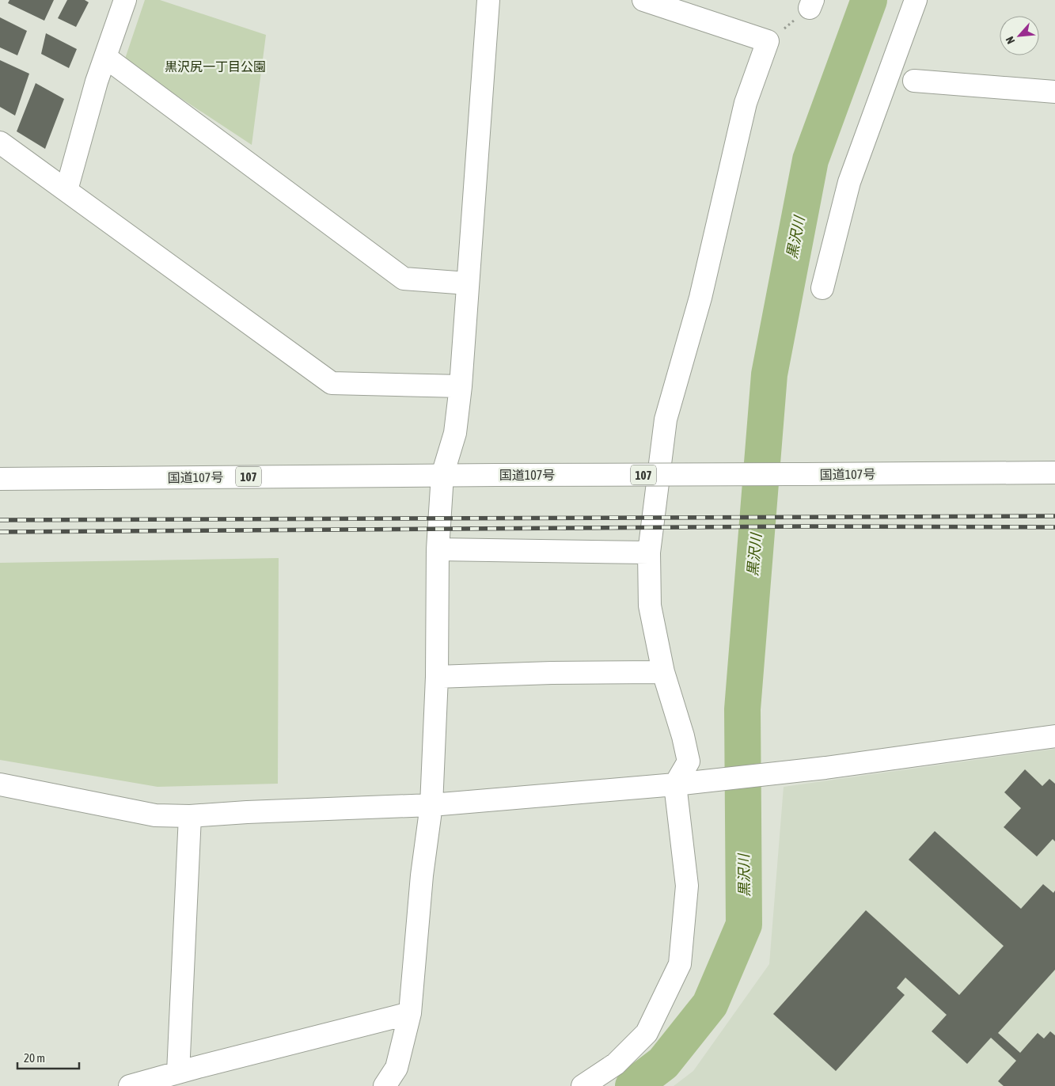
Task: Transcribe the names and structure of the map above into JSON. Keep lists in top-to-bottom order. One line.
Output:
{"streets":{"main road":["国道107号","107"]},"water":["黒沢川"],"parks":["黒沢尻一丁目公園"],"scale_bar":"20 m","north":"bottom left"}
